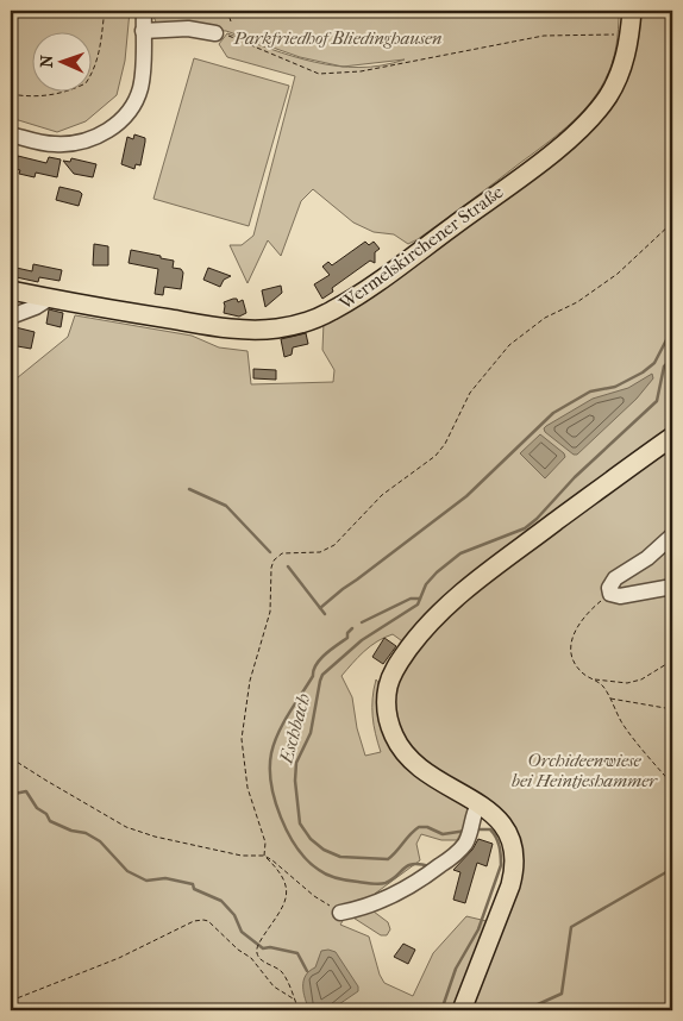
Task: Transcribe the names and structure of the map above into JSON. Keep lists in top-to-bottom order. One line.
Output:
{"streets":{"main road":["Wermelskirchener Straße"]},"water":["Eschbach"],"parks":["Parkfriedhof Bliedinghausen","Orchideenwiese bei Heintjeshammer"],"north":"left"}
